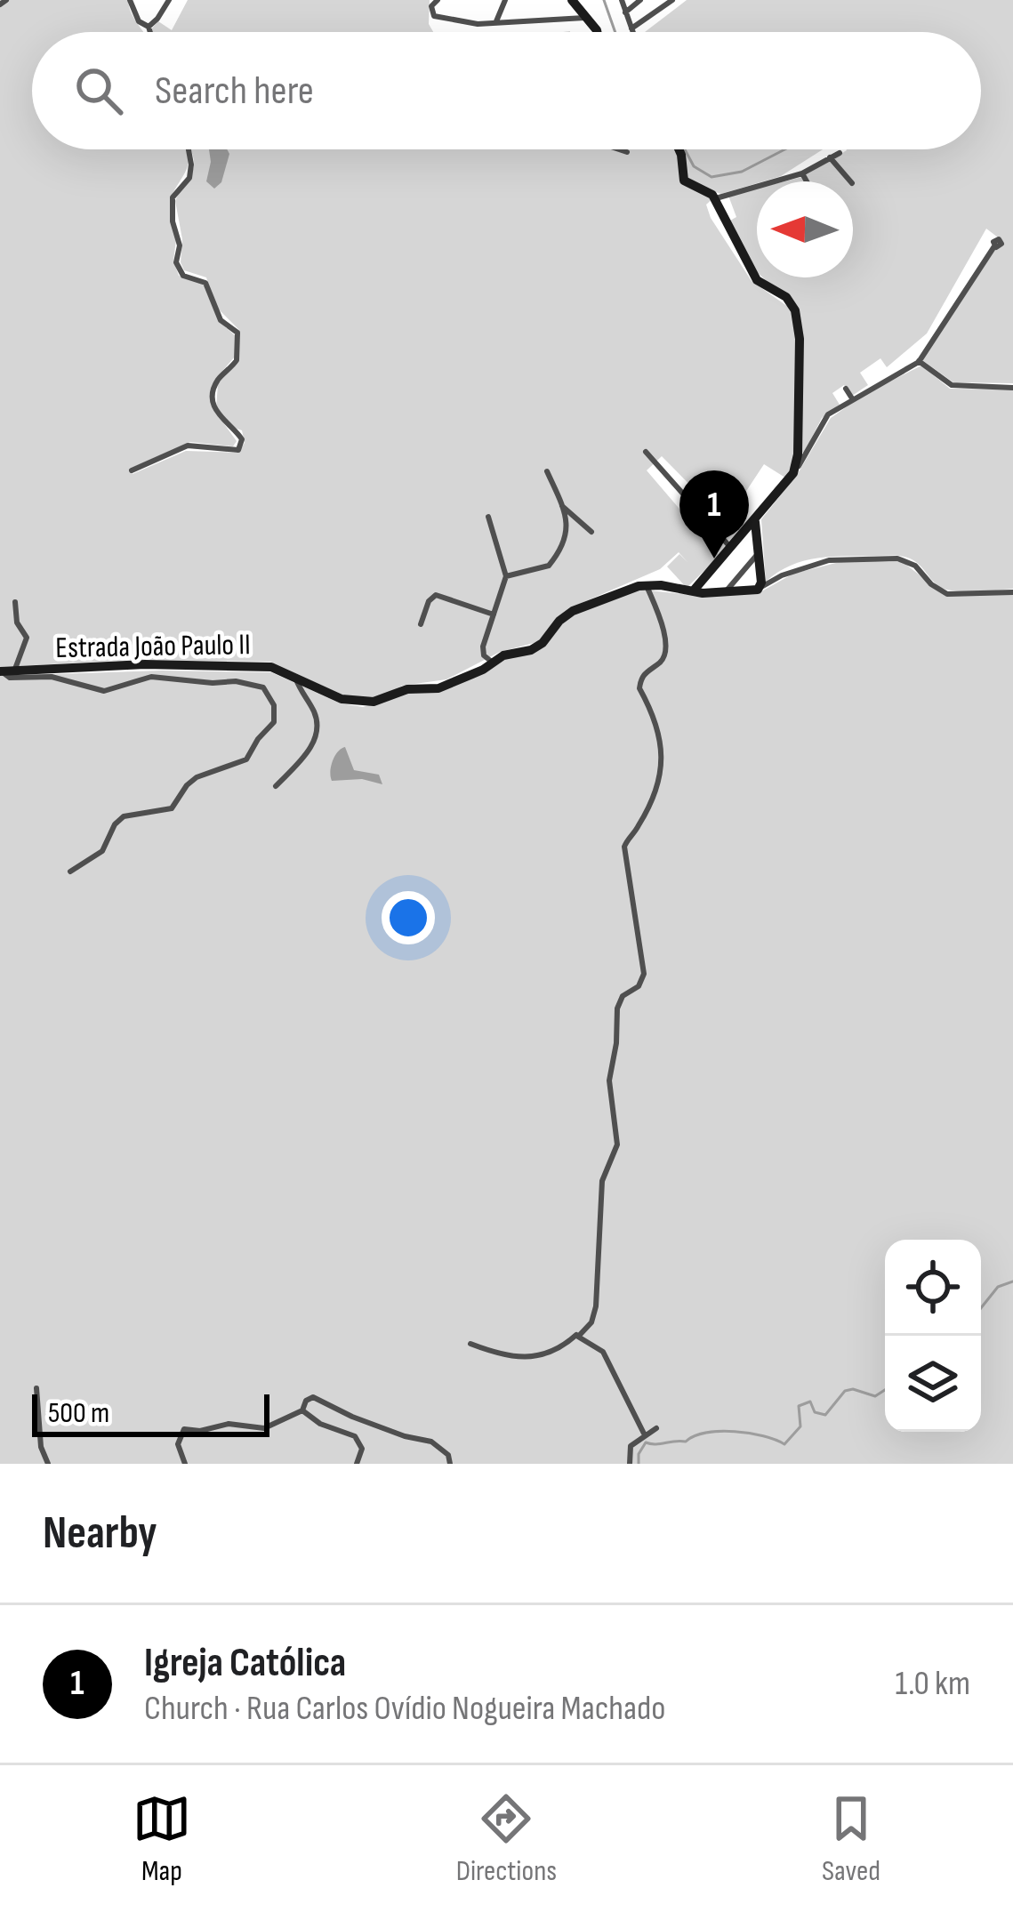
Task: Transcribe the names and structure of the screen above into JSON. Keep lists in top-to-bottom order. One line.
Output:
{"streets":{"street":["Estrada João Paulo II"]},"scale_bar":"500 m","north":"left","page":{"search":"Search here","pins":"1","scale":"500 m","heading":"Nearby","list":[{"mark":"1","name":"Igreja Católica","note":"Church · Rua Carlos Ovídio Nogueira Machado","value":"1.0 km"}],"nav":["Map","Directions","Saved"]}}
